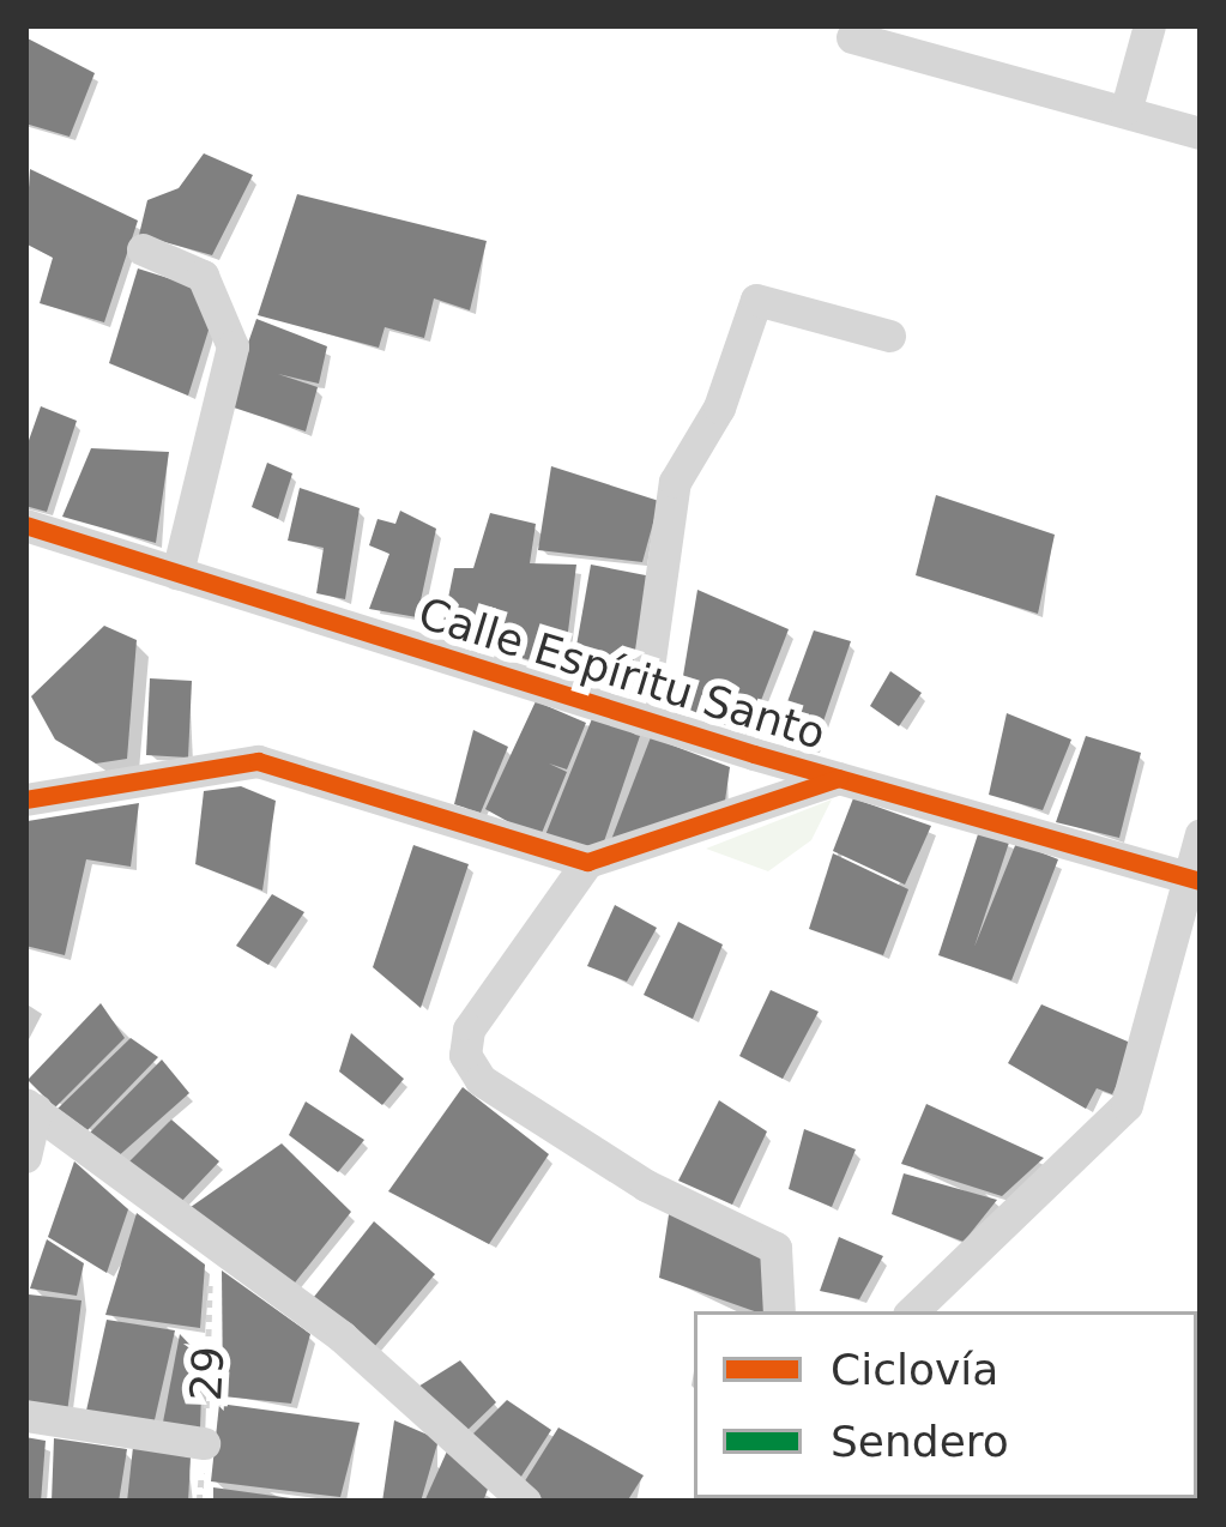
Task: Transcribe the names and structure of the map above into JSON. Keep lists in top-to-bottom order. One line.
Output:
{"streets":{"street":["Calle Espíritu Santo"],"path":["29"]},"legend":["Ciclovía","Sendero"]}
